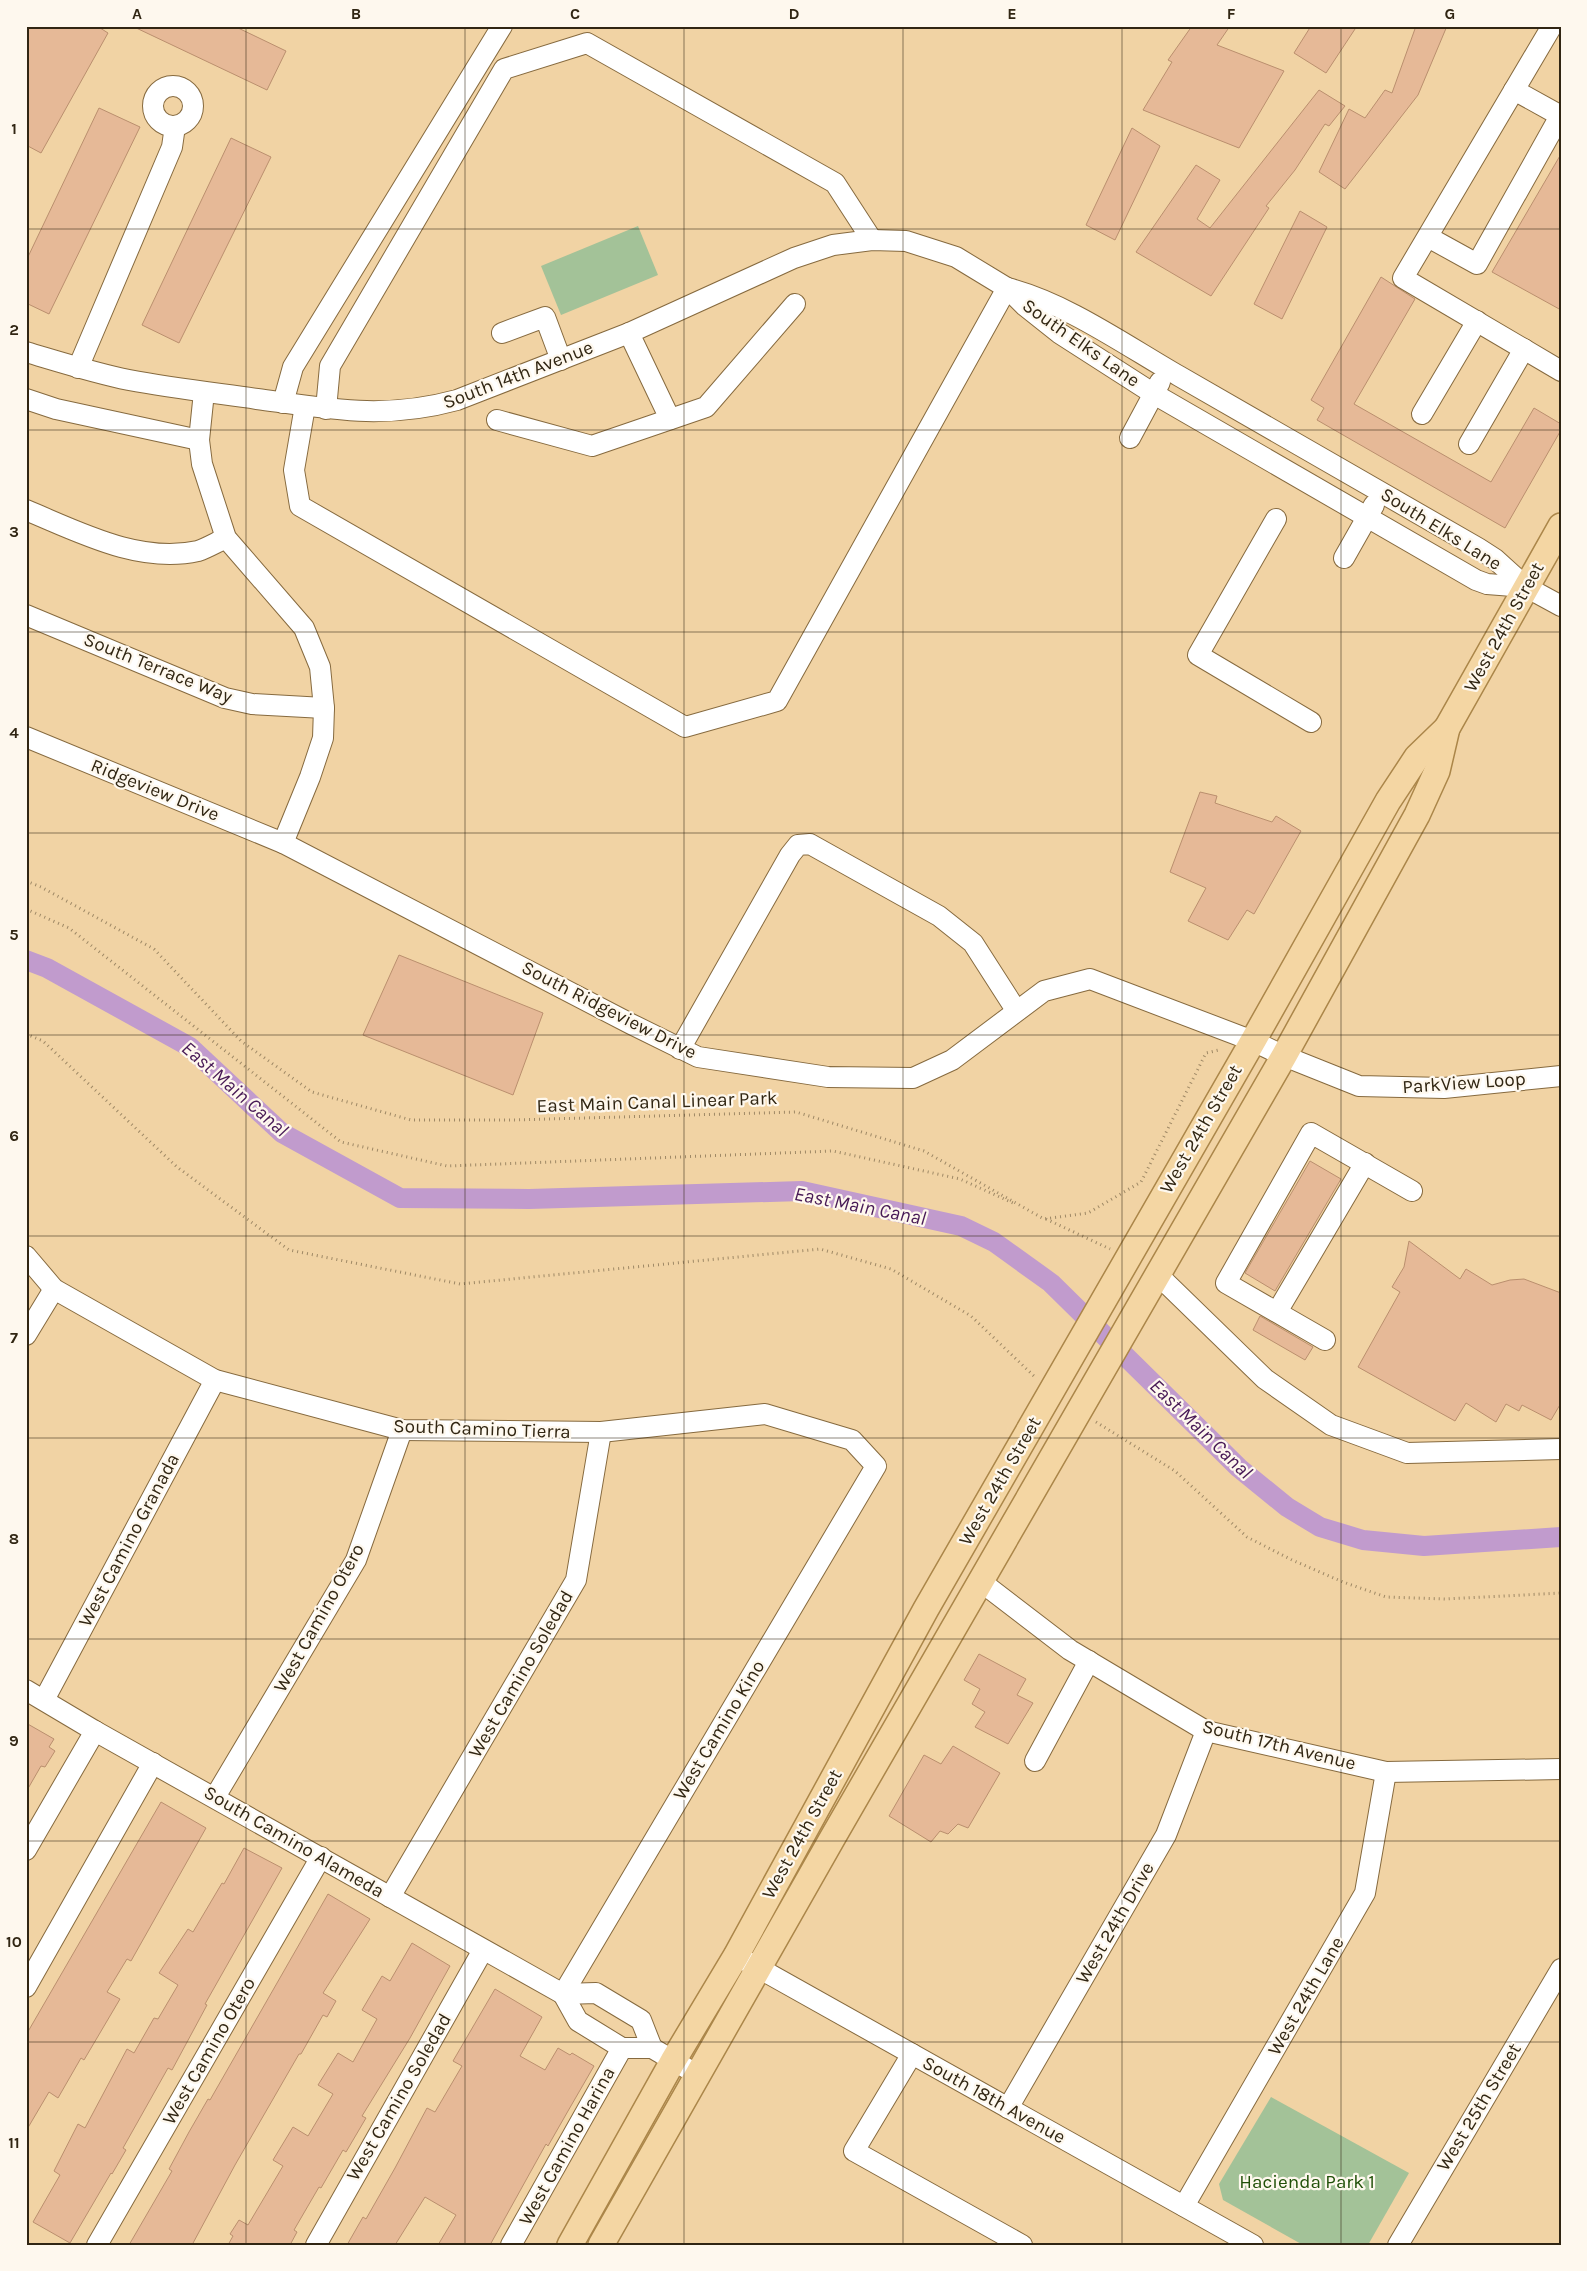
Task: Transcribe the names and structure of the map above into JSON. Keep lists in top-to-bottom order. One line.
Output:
{"streets":{"main road":["West 24th Street"],"street":["South Elks Lane","South 14th Avenue","South Terrace Way","Ridgeview Drive","South Ridgeview Drive","ParkView Loop","South Camino Tierra","West Camino Granada","West Camino Otero","West Camino Soledad","West Camino Kino","South 17th Avenue","South Camino Alameda","West 24th Drive","West 24th Lane","South 18th Avenue","West 25th Street","West Camino Harina"],"path":["East Main Canal Linear Park"]},"crossings":[["South Elks Lane","South 14th Avenue"],["South Elks Lane","West 24th Street"],["West 24th Street","South Ridgeview Drive"],["West 24th Street","ParkView Loop"],["West 24th Street","East Main Canal Linear Park"],["West 24th Street","South 17th Avenue"],["West 24th Street","South 18th Avenue"],["Ridgeview Drive","South Ridgeview Drive"],["South Ridgeview Drive","ParkView Loop"],["South Ridgeview Drive","East Main Canal Linear Park"],["ParkView Loop","East Main Canal Linear Park"],["South Camino Tierra","West Camino Granada"],["South Camino Tierra","West Camino Otero"],["South Camino Tierra","West Camino Soledad"],["South Camino Tierra","West Camino Kino"],["West Camino Granada","South Camino Alameda"],["West Camino Otero","South Camino Alameda"],["West Camino Soledad","South Camino Alameda"],["West Camino Kino","South Camino Alameda"],["South 17th Avenue","West 24th Drive"],["South 17th Avenue","West 24th Lane"],["West 24th Drive","South 18th Avenue"],["West 24th Lane","South 18th Avenue"]],"water":["East Main Canal"],"parks":["Hacienda Park 1"],"grid":{"columns":["A","B","C","D","E","F","G"],"rows":["1","2","3","4","5","6","7","8","9","10","11"]}}
